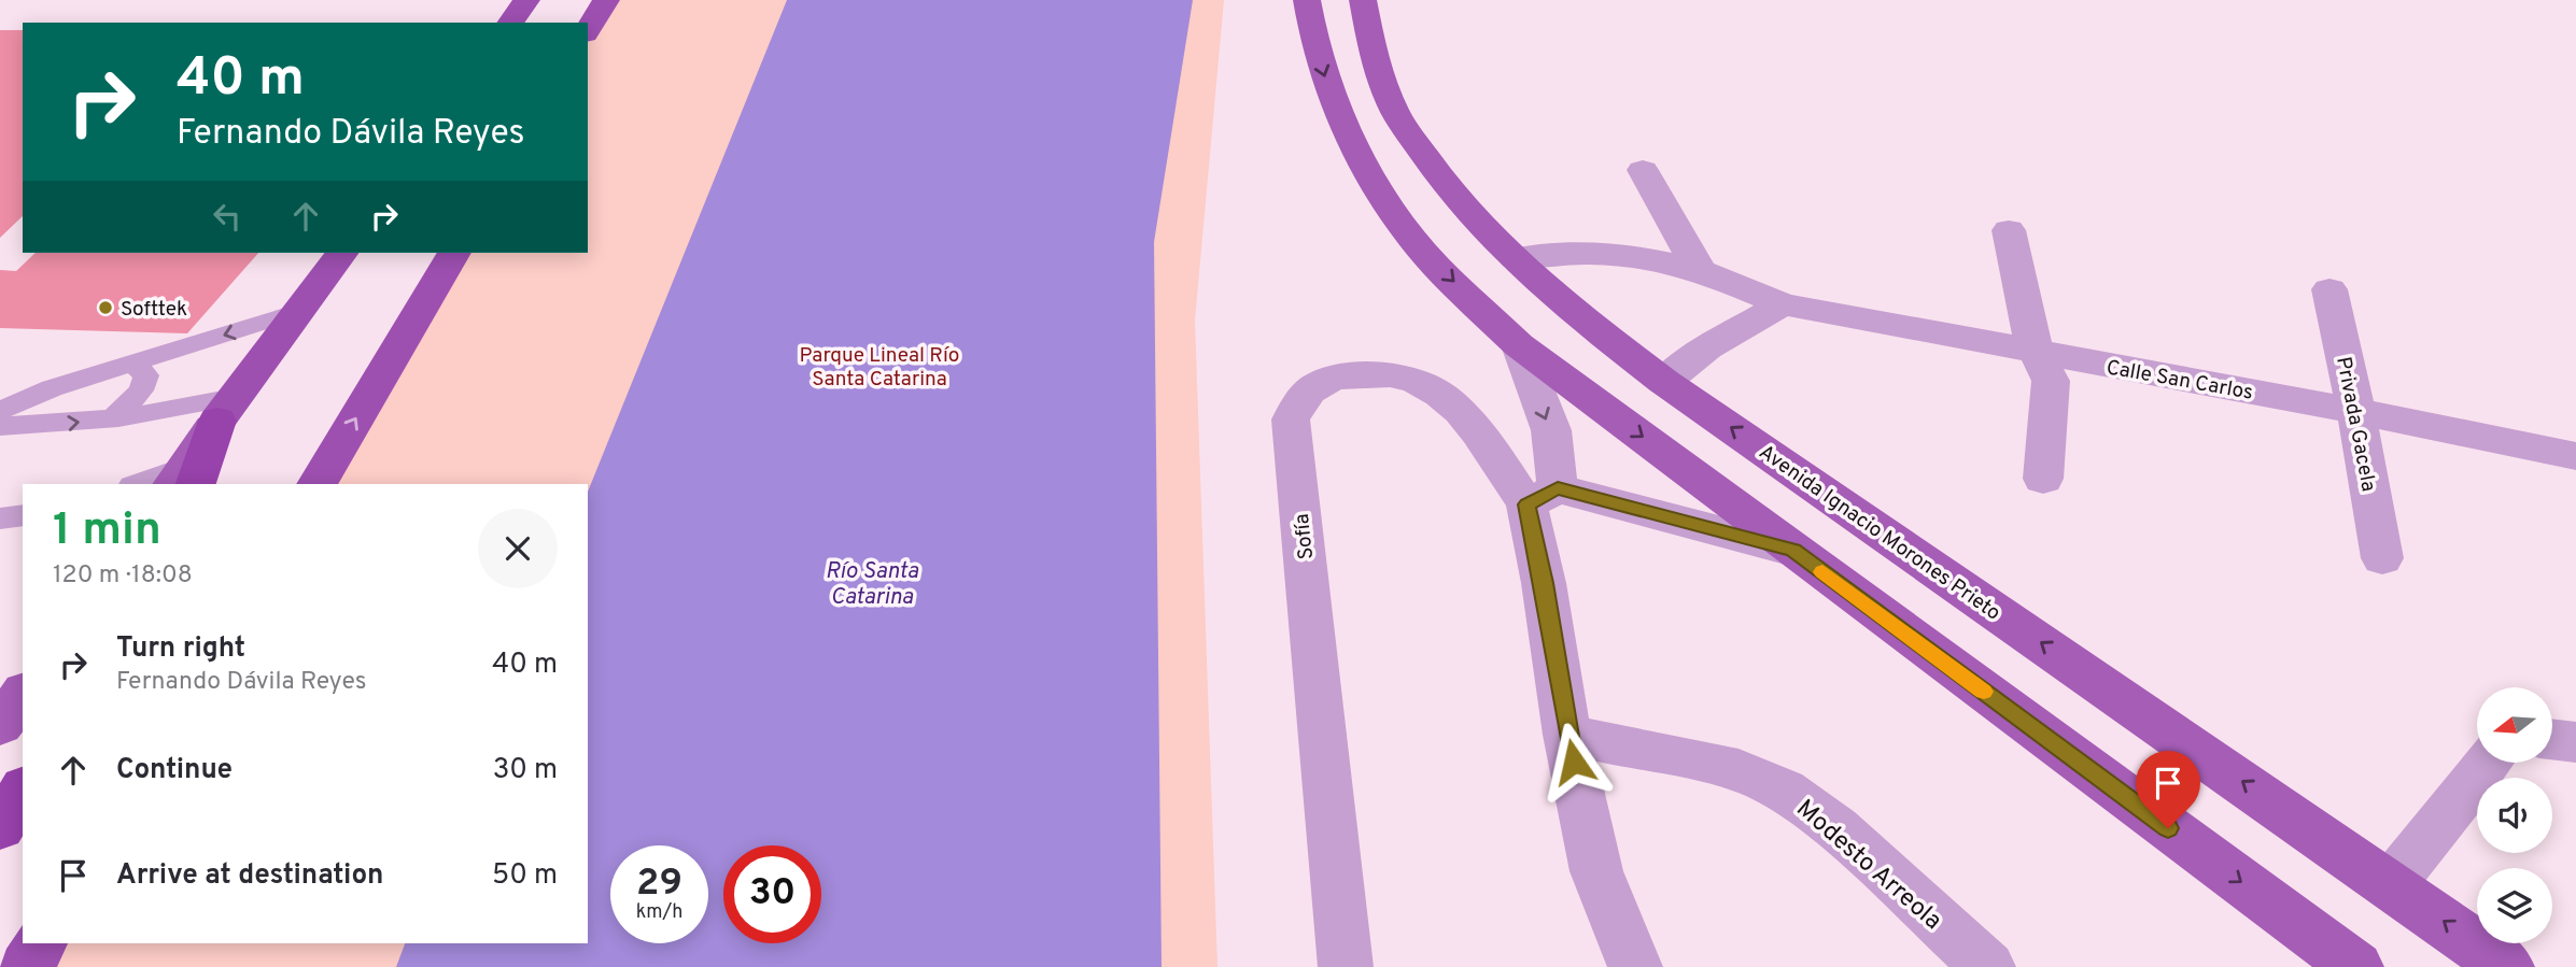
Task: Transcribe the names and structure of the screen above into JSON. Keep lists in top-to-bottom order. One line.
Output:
{"streets":{"main road":["Avenida Ignacio Morones Prieto"],"street":["Calle San Carlos","Privada Gacela","Sofía","Modesto Arreola"]},"crossings":[["Calle San Carlos","Privada Gacela"],["Calle San Carlos","Avenida Ignacio Morones Prieto"]],"water":["Río Santa Catarina"],"parks":["Parque Lineal Río Santa Catarina"],"places":["Softtek"],"north":"left","page":{"turn":["40 m","Fernando Dávila Reyes"],"heading":["1 min","120 m · 18:08"],"list":[{"name":"Turn right","note":"Fernando Dávila Reyes","value":"40 m"},{"name":"Continue","value":"30 m"},{"name":"Arrive at destination","value":"50 m"}],"speed":"29 km/h","limit":"30"}}
